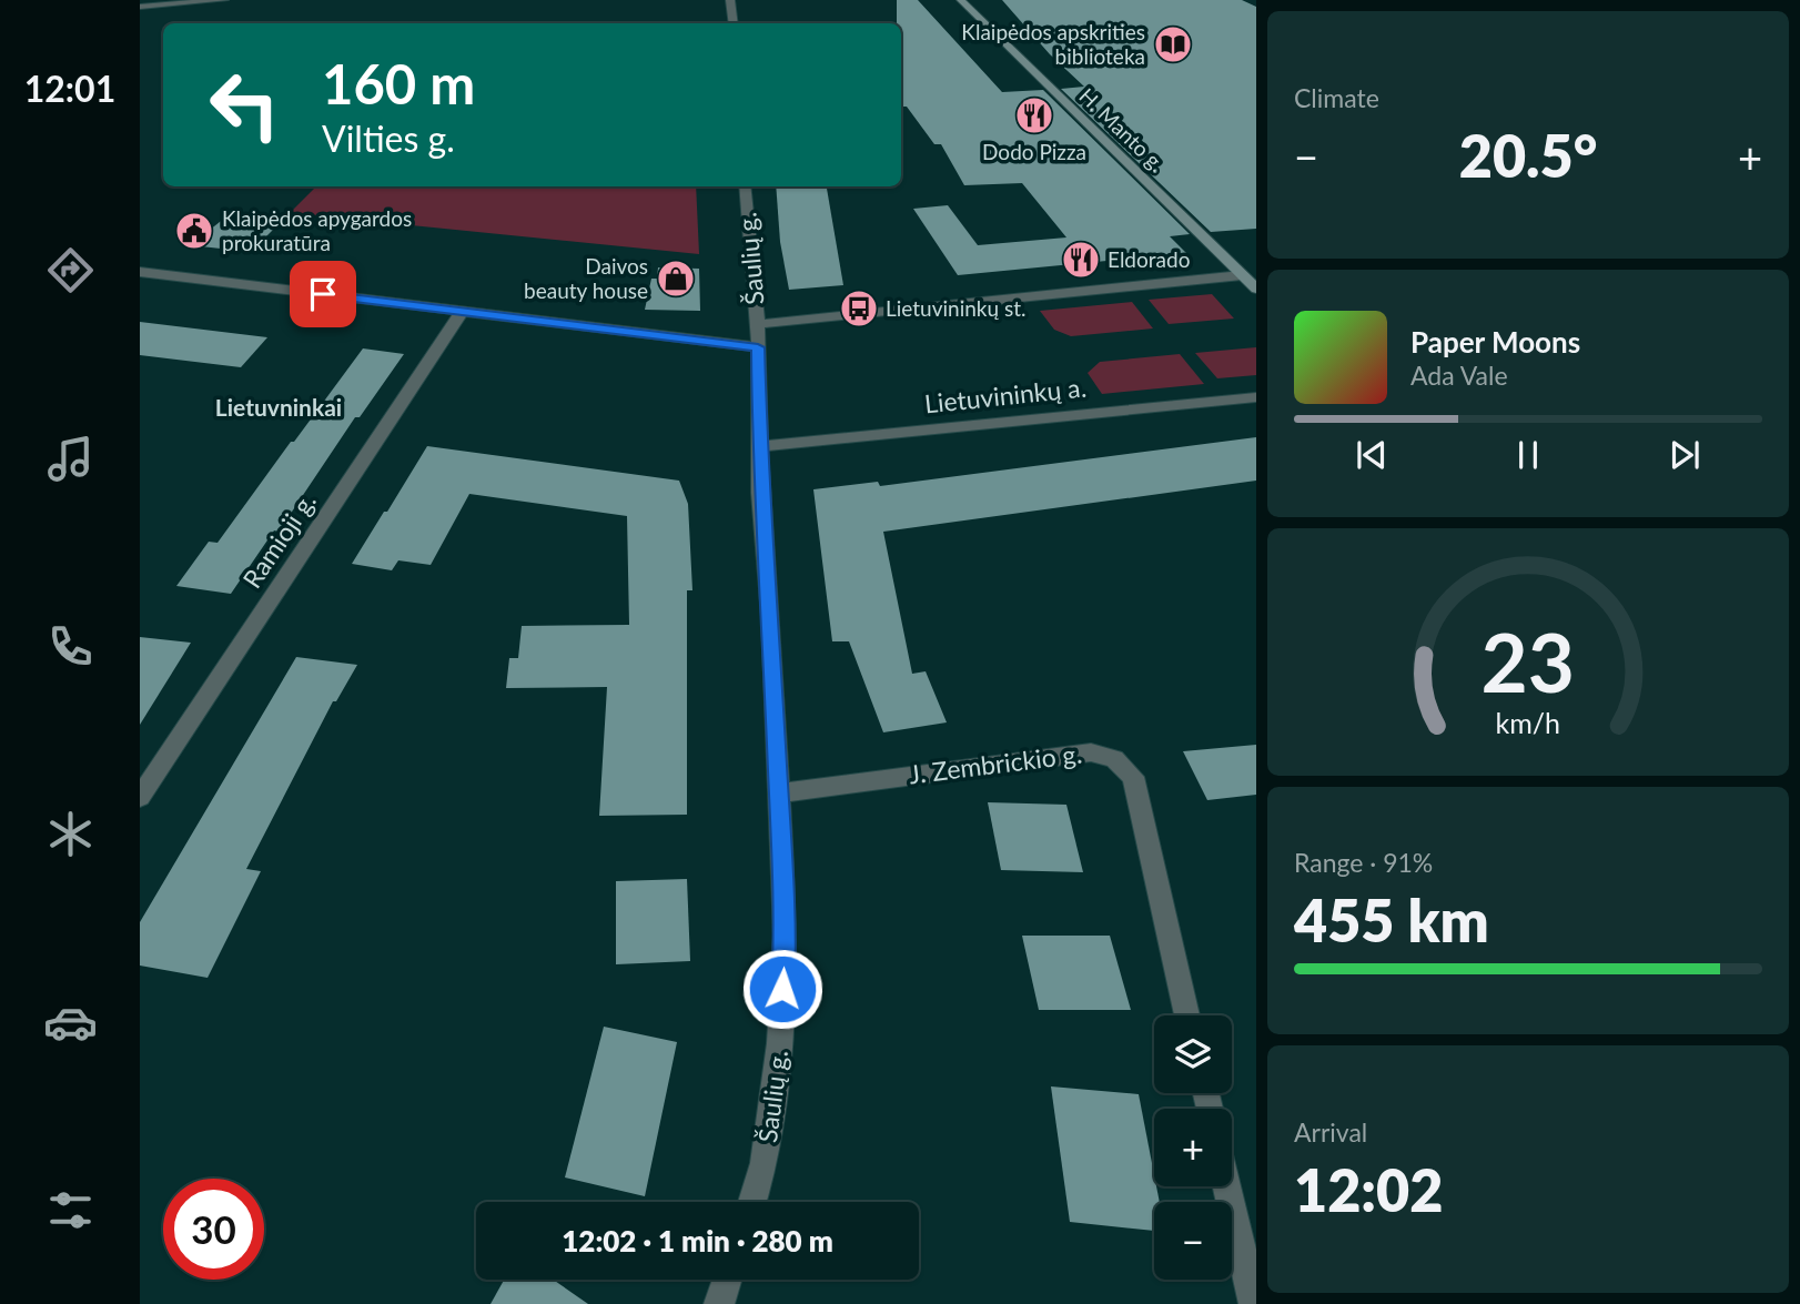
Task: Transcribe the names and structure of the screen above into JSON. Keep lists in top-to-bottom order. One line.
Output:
{"streets":{"main road":["H. Manto g."],"street":["Šaulių g.","Lietuvininkų a.","Ramioji g.","J. Zembrickio g."]},"crossings":[["Šaulių g.","Lietuvininkų a."],["Šaulių g.","J. Zembrickio g."]],"districts":["Lietuvninkai"],"places":{"library":["Klaipėdos apskrities biblioteka"],"restaurant":["Dodo Pizza","Eldorado"],"public building":["Klaipėdos apygardos prokuratūra"],"shop":["Daivos beauty house"],"bus stop":["Lietuvininkų st."]},"page":{"tabs":"12:01","tile":["Climate",["Range · 91%","455 km"],["Arrival","12:02"]],"turn":["160 m","Vilties g."],"heat":["−","20.5°","+"],"song":["Paper Moons","Ada Vale"],"map_buttons":["+","−"],"limit":"30","trip":"12:02 · 1 min · 280 m","gauge":["23","km/h"]}}
